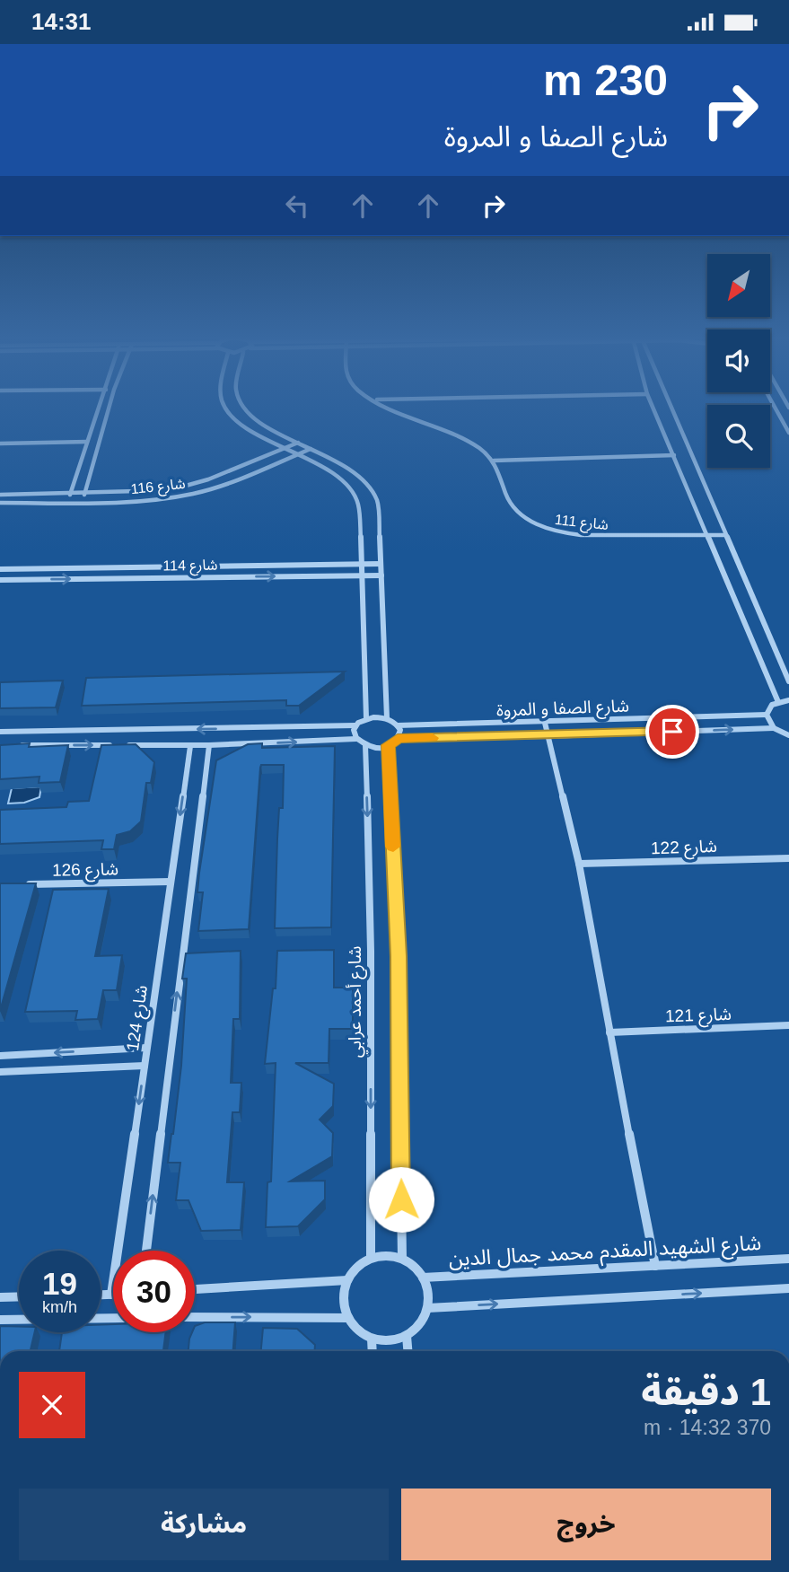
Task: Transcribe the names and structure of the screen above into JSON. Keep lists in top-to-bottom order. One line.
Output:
{"streets":{"street":["شارع 116","شارع 111","شارع 114","شارع الصفا و المروة","شارع 122","شارع 126","شارع أحمد عرابي","شارع 121","شارع 124","شارع الشهيد المقدم محمد جمال الدين"]},"crossings":[["شارع الصفا و المروة","شارع أحمد عرابي"],["شارع 126","شارع 124"],["شارع أحمد عرابي","شارع الشهيد المقدم محمد جمال الدين"]],"north":"bottom left","page":{"status":"14:31","turn":["230 m","شارع الصفا و المروة"],"speed":"19 km/h","limit":"30","heading":["1 دقيقة","370 m · 14:32"],"buttons":["خروج","مشاركة"]}}
